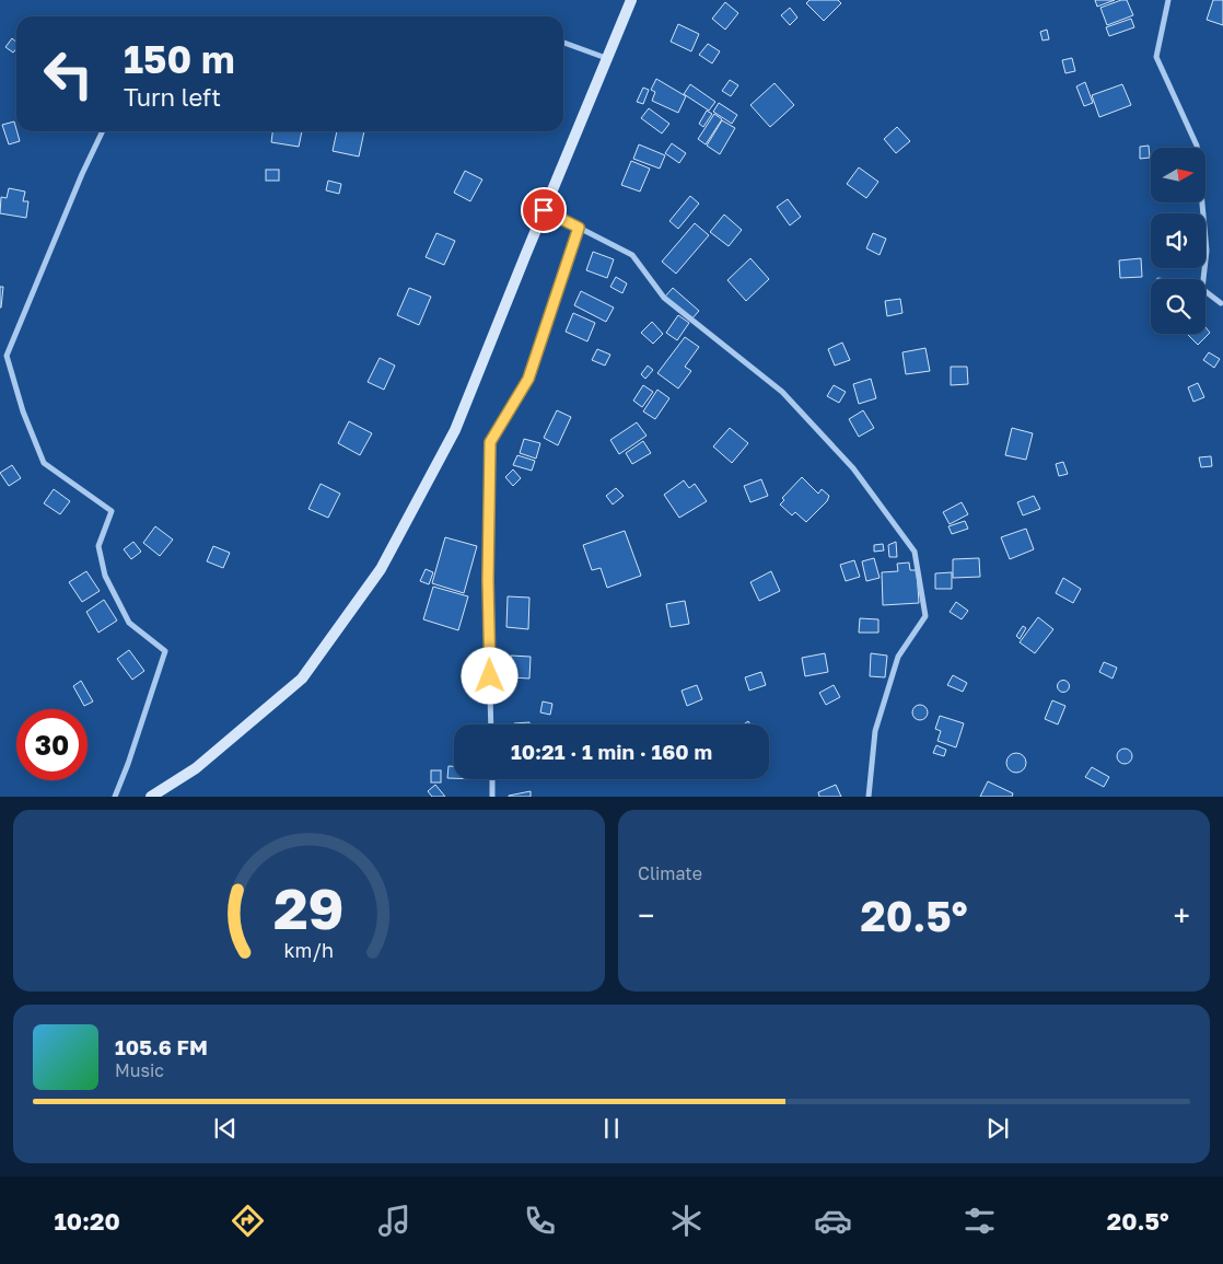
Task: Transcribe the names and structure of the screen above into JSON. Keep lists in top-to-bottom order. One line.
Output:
{"north":"right","page":{"turn":["150 m","Turn left"],"limit":"30","trip":"10:21 · 1 min · 160 m","tile":"Climate","heat":["−","20.5°","+"],"song":["105.6 FM","Music"],"tabs":["10:20","20.5°"],"gauge":["29","km/h"]}}
